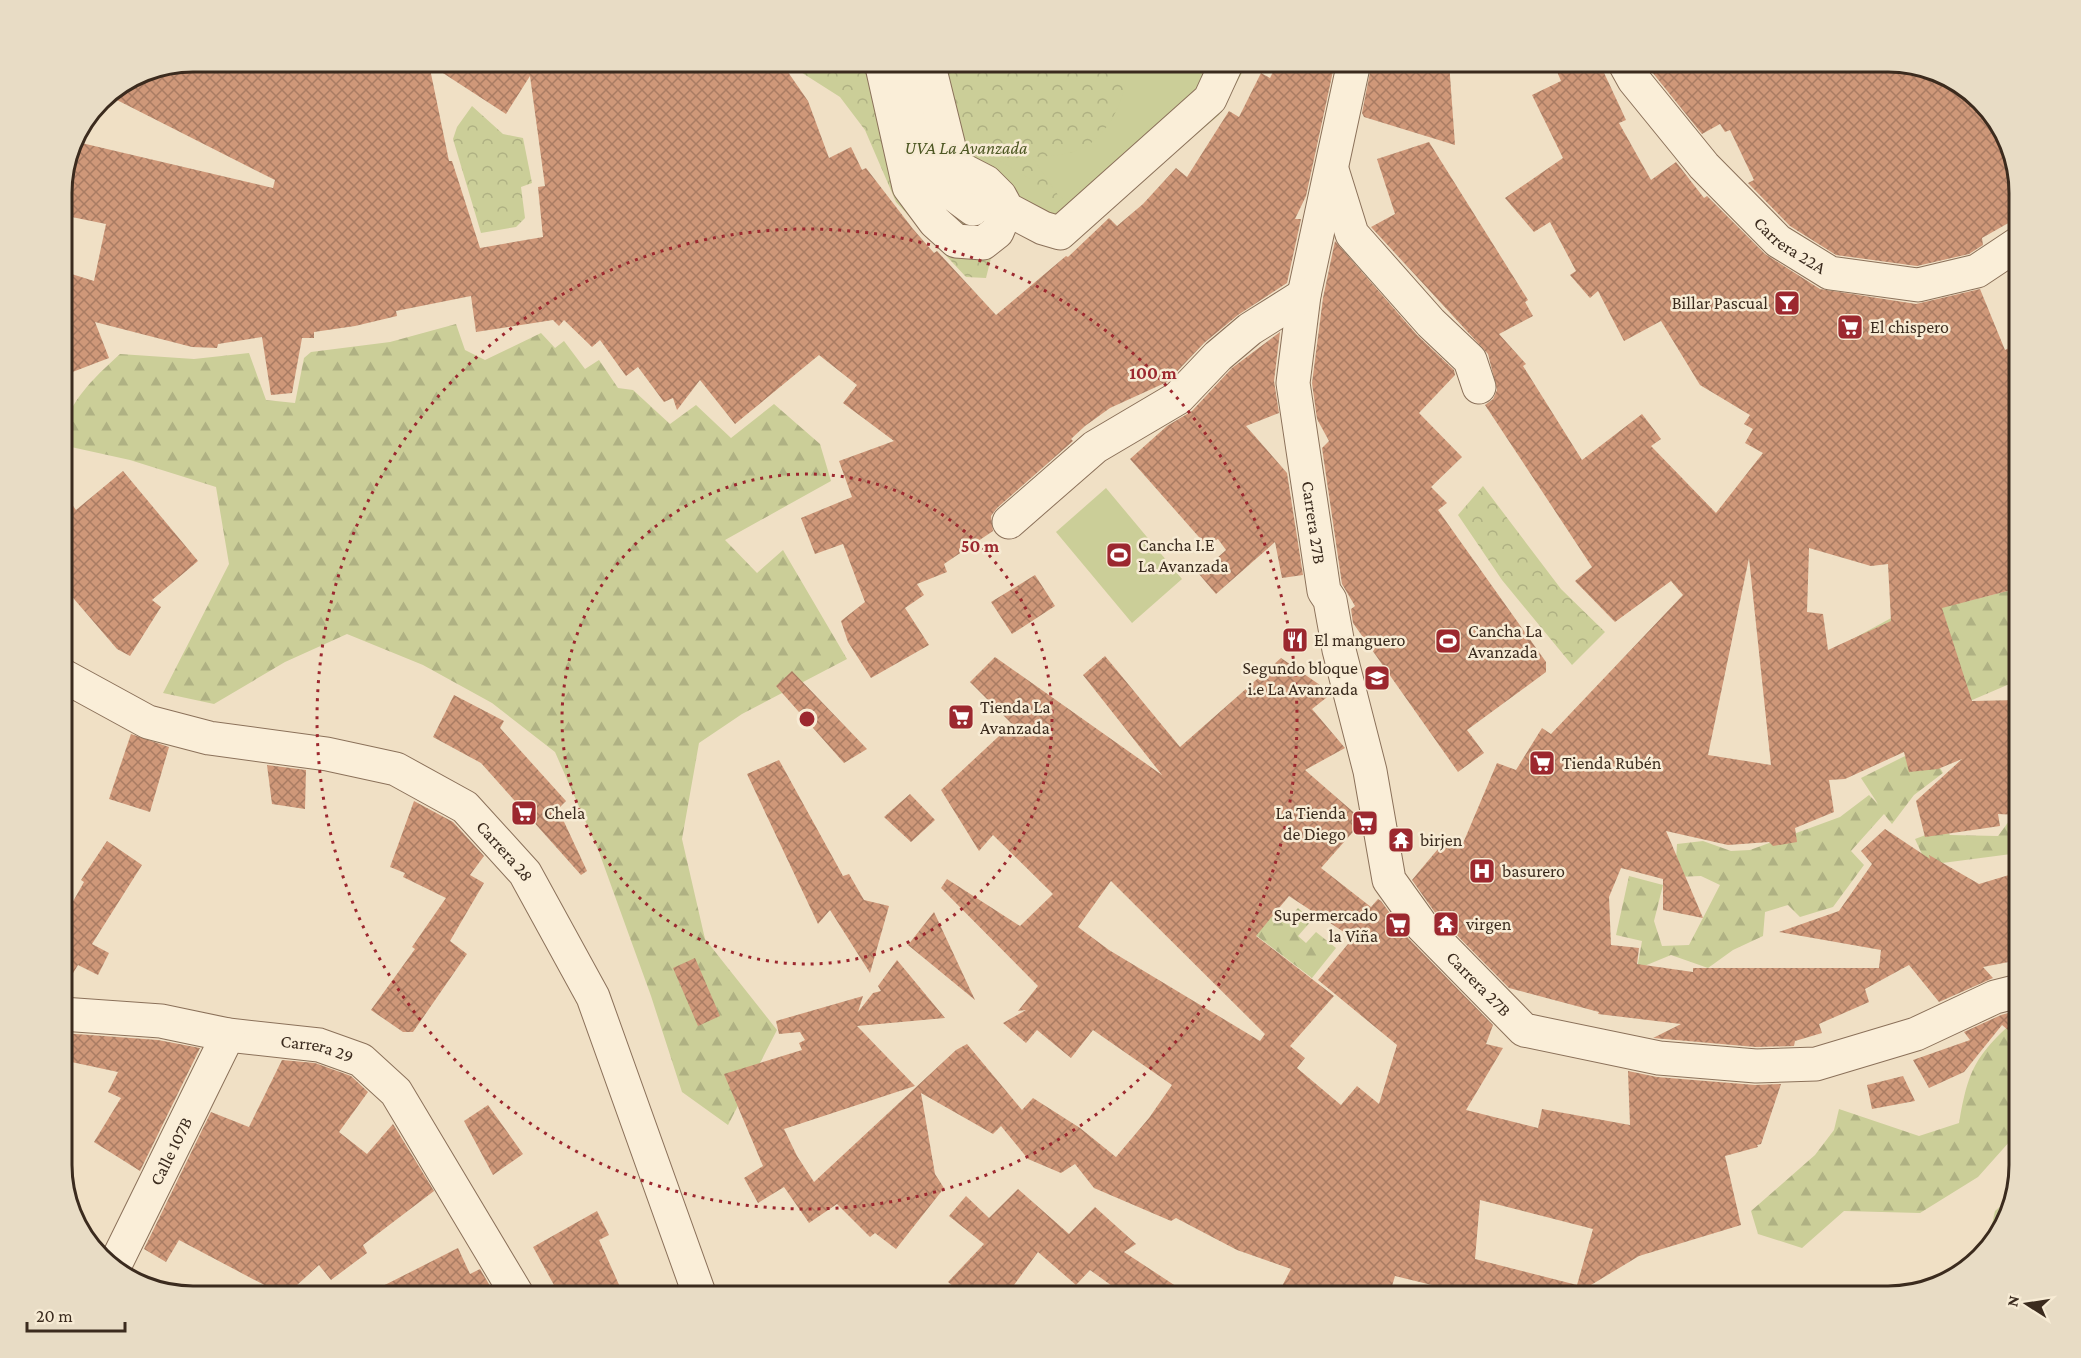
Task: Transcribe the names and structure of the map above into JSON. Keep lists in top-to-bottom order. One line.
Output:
{"streets":{"street":["Carrera 22A","Carrera 27B","Carrera 28","Carrera 29","Calle 107B"]},"crossings":[["Carrera 29","Calle 107B"]],"parks":["UVA La Avanzada"],"places":{"bar":["Billar Pascual"],"supermarket":["El chispero","Tienda La Avanzada","Tienda Rubén","Chela","La Tienda de Diego","Supermercado la Viña"],"sports":["Cancha I.E La Avanzada","Cancha La Avanzada"],"restaurant":["El manguero"],"school or university":["Segundo bloque i.e La Avanzada"],"temple":["birjen","virgen"],"hospital":["basurero"]},"scale_bar":"20 m","north":"left","rings":["100 m","50 m"]}
